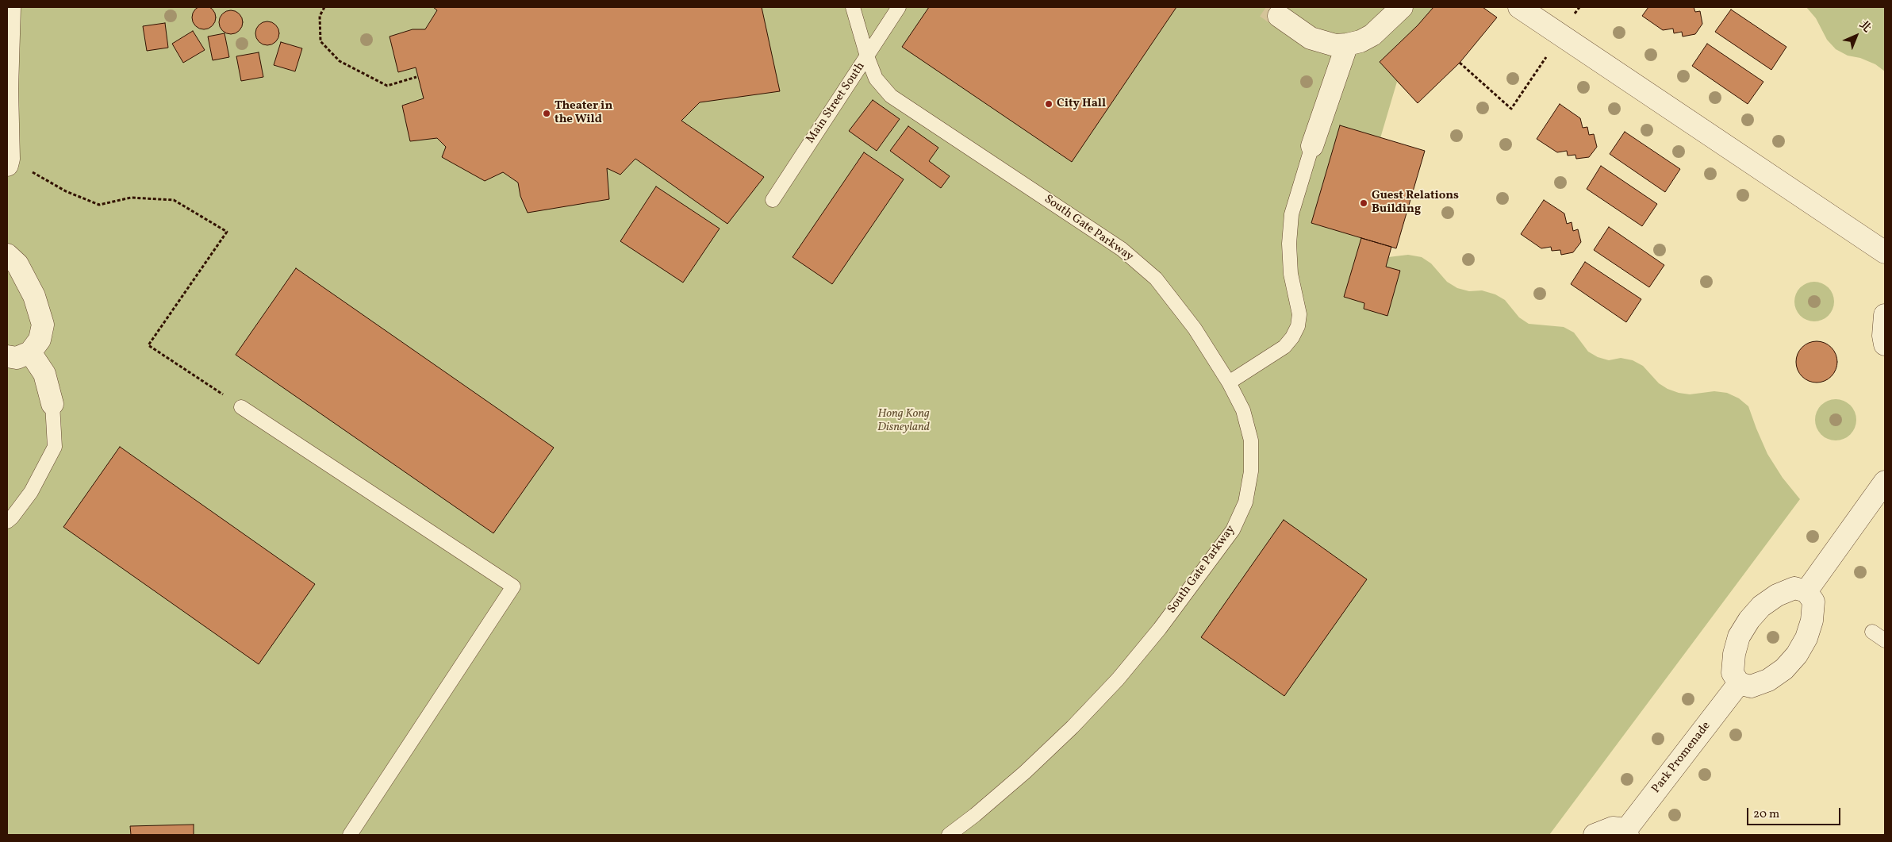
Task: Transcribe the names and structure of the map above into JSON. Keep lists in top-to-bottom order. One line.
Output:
{"streets":{"street":["Park Promenade"],"lane":["Main Street South","South Gate Parkway"]},"crossings":[["Main Street South","South Gate Parkway"]],"parks":["Hong Kong Disneyland"],"places":["City Hall","Theater in the Wild","Guest Relations Building"],"scale_bar":"20 m","north":"top right"}
